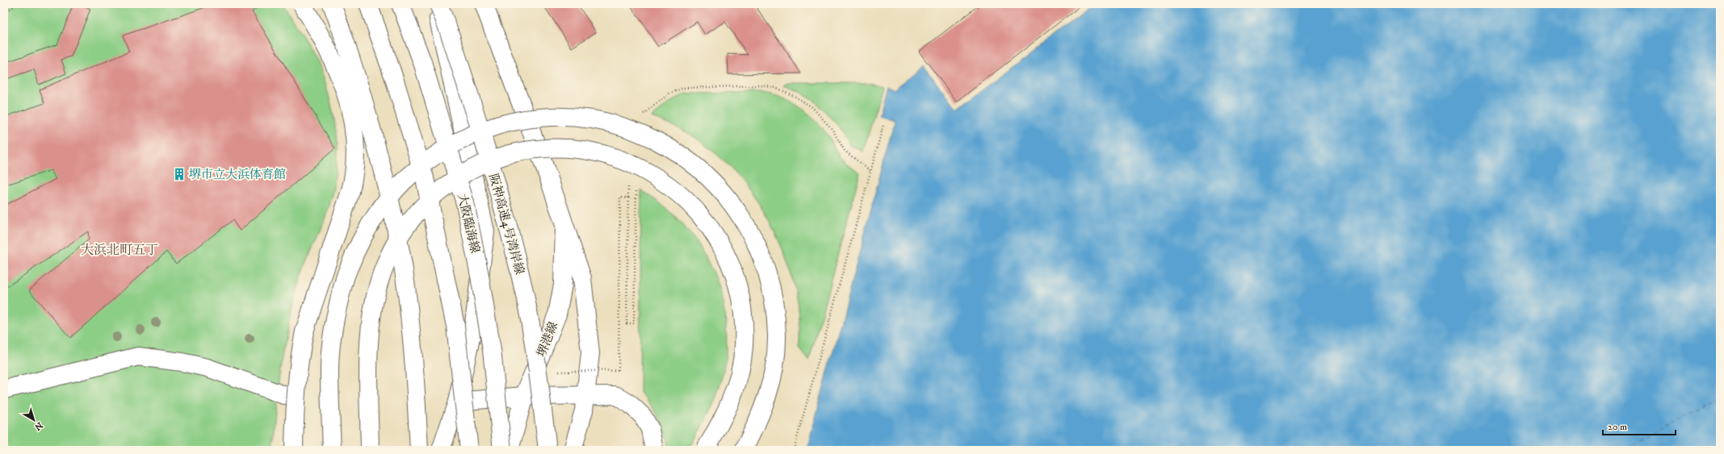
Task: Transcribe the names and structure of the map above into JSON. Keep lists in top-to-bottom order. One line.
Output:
{"streets":{"main road":["大阪臨海線","阪神高速4号湾岸線","堺港線"]},"districts":["大浜北町五丁"],"places":{"building":["堺市立大浜体育館"]},"scale_bar":"20 m","north":"bottom right"}
